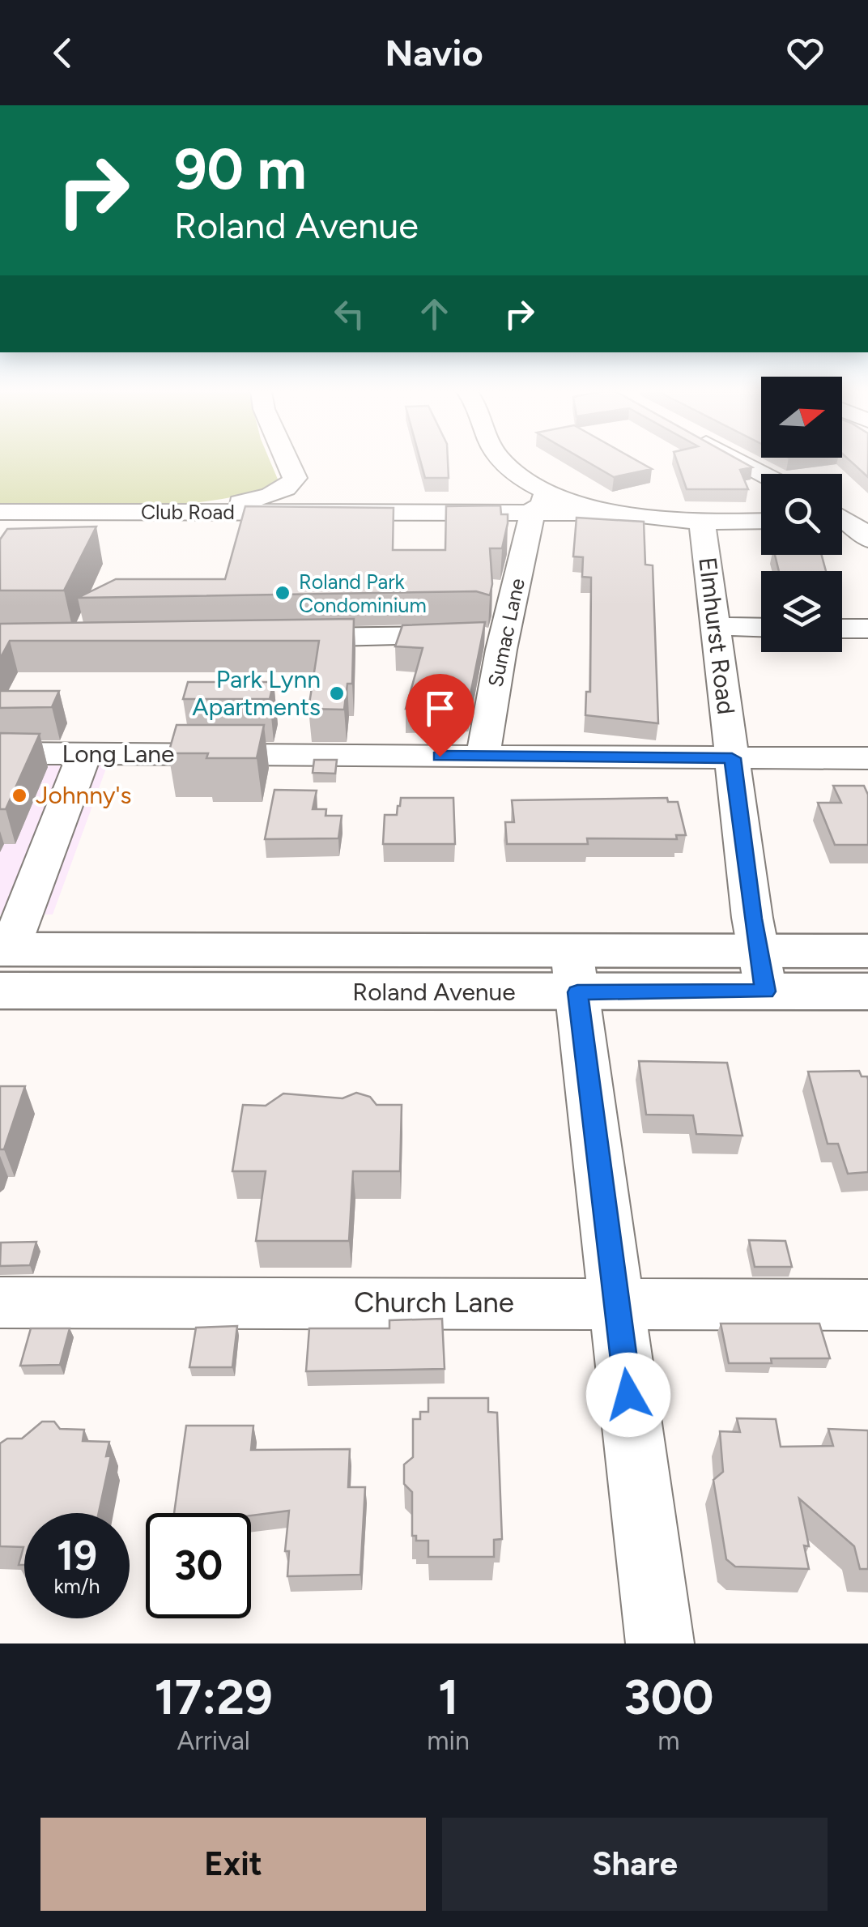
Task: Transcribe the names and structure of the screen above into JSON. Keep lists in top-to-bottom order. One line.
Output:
{"streets":{"main road":["Roland Avenue"],"street":["Club Road","Sumac Lane","Elmhurst Road","Long Lane","Church Lane"]},"crossings":[["Club Road","Sumac Lane"],["Club Road","Elmhurst Road"],["Sumac Lane","Long Lane"],["Elmhurst Road","Long Lane"],["Elmhurst Road","Roland Avenue"]],"places":["Roland Park Condominium","Park Lynn Apartments","Johnny's"],"north":"right","page":{"header":"Navio","turn":["90 m","Roland Avenue"],"speed":"19 km/h","limit":"30","eta":["17:29","Arrival","1","min","300","m"],"buttons":["Exit","Share"]}}
